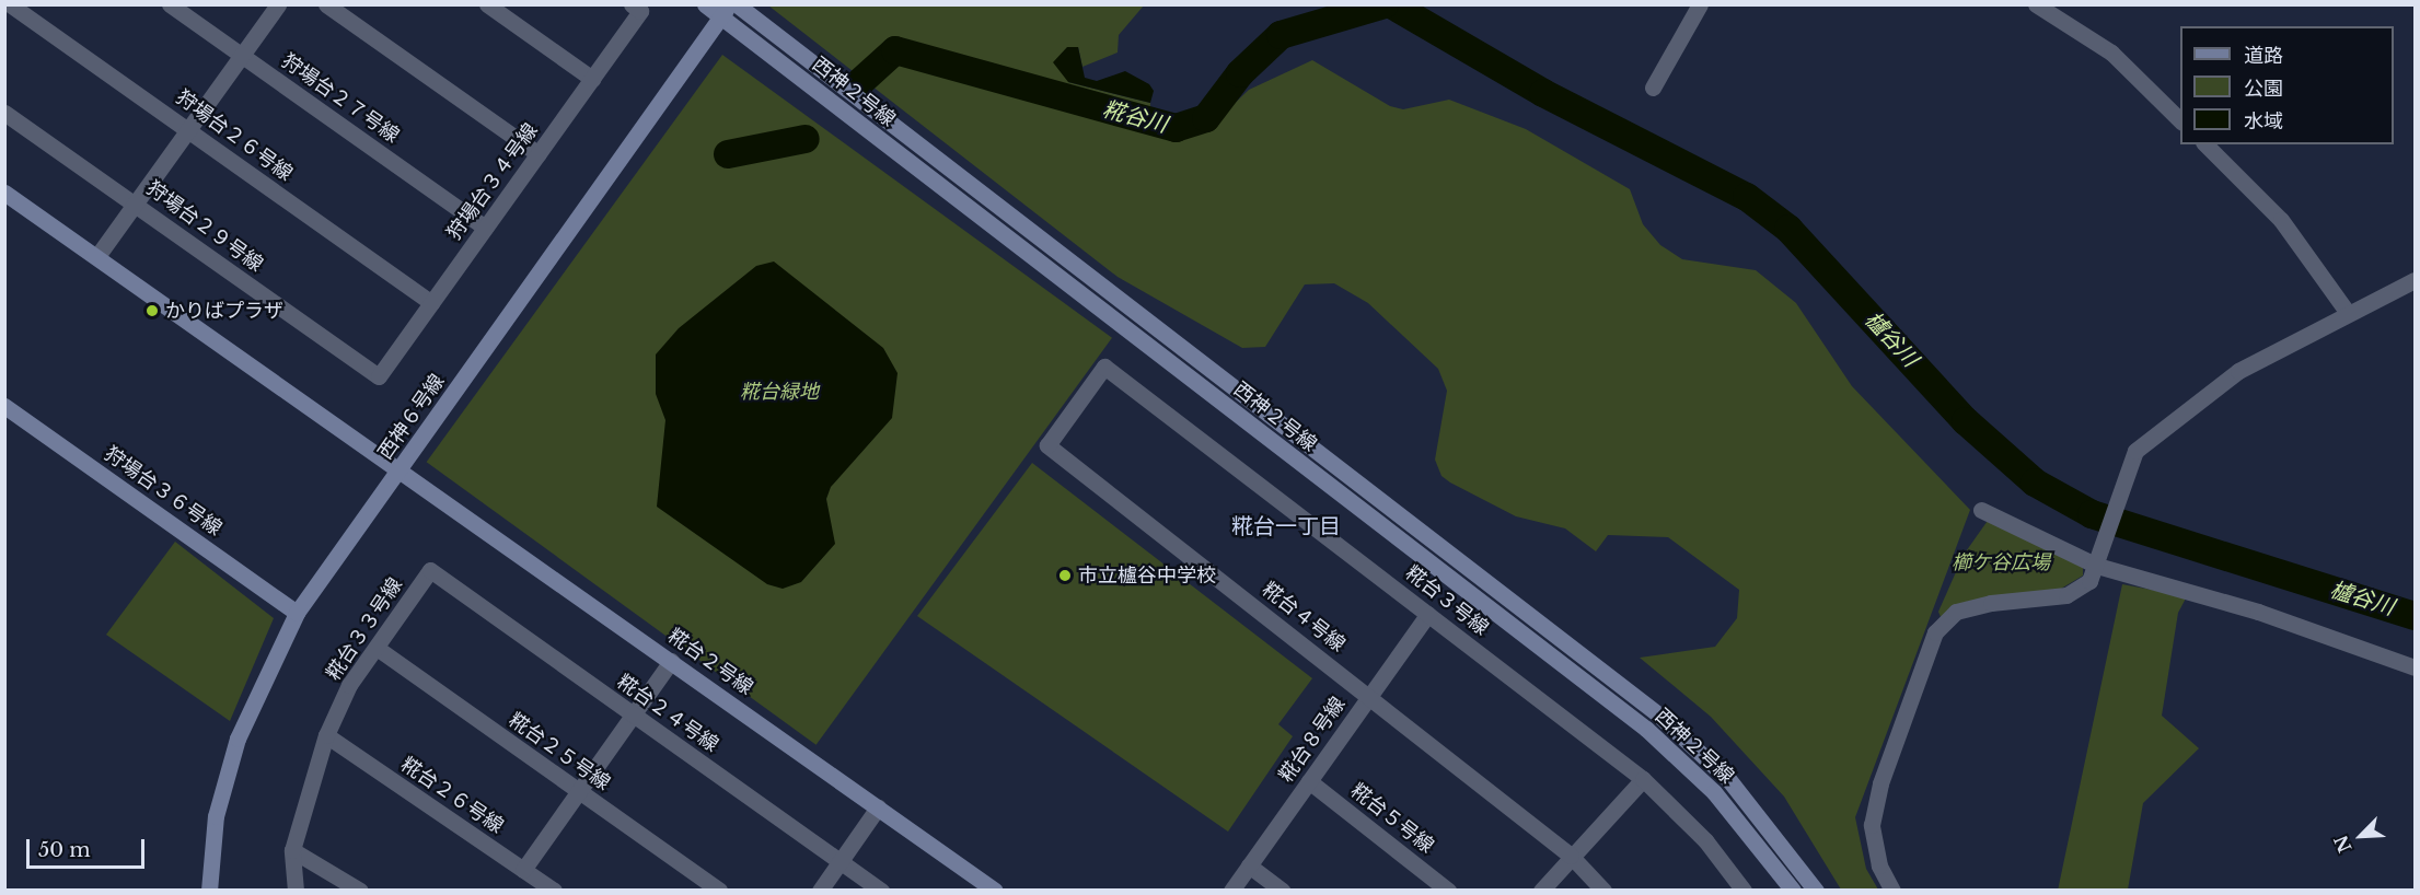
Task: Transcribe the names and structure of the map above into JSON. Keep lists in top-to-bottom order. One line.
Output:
{"streets":{"street":["西神２号線","狩場台２７号線","狩場台２６号線","狩場台３４号線","狩場台２９号線","西神６号線","狩場台３６号線","糀台３号線","糀台４号線","糀台３３号線","糀台２号線","糀台２４号線","糀台８号線","糀台２５号線","糀台２６号線","糀台５号線"]},"crossings":[["西神２号線","西神６号線"],["狩場台２７号線","狩場台３４号線"],["狩場台２６号線","狩場台３４号線"],["狩場台３４号線","狩場台２９号線"],["西神６号線","狩場台３６号線"],["西神６号線","糀台２号線"],["糀台３号線","糀台４号線"],["糀台３号線","糀台８号線"],["糀台４号線","糀台８号線"],["糀台３３号線","糀台２４号線"],["糀台３３号線","糀台２５号線"],["糀台３３号線","糀台２６号線"],["糀台８号線","糀台５号線"]],"districts":["糀台一丁目"],"water":["糀谷川","櫨谷川"],"parks":["糀台緑地","櫛ケ谷広場"],"places":["かりばプラザ","市立櫨谷中学校"],"legend":["道路","公園","水域"],"scale_bar":"50 m","north":"bottom left"}
